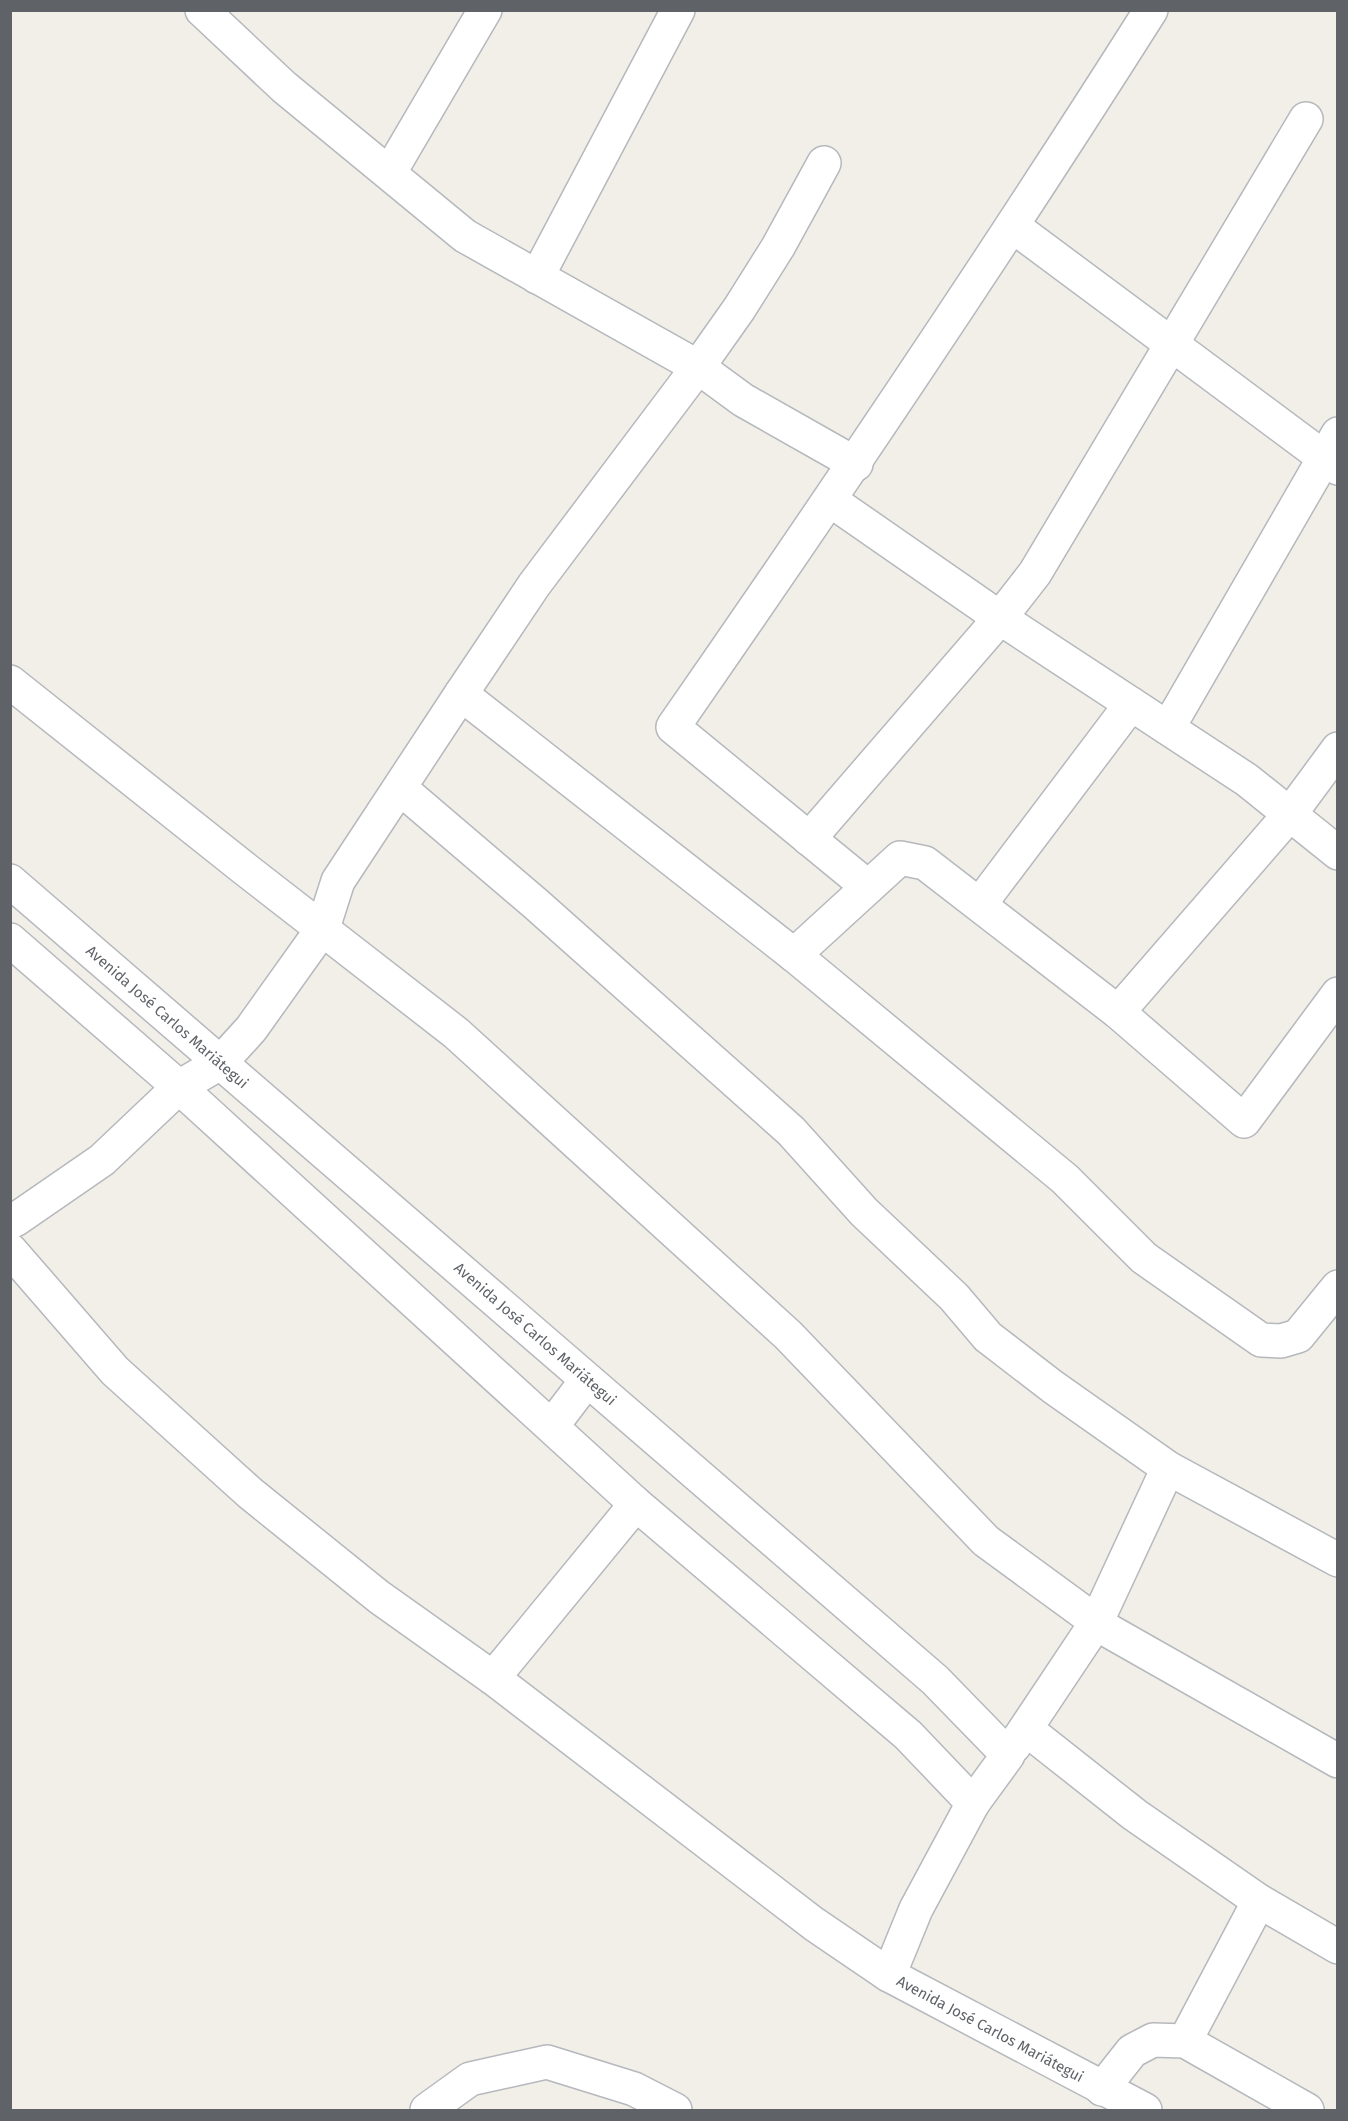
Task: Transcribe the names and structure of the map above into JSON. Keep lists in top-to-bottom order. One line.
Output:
{"streets":{"street":["Avenida José Carlos Mariátegui"]}}
